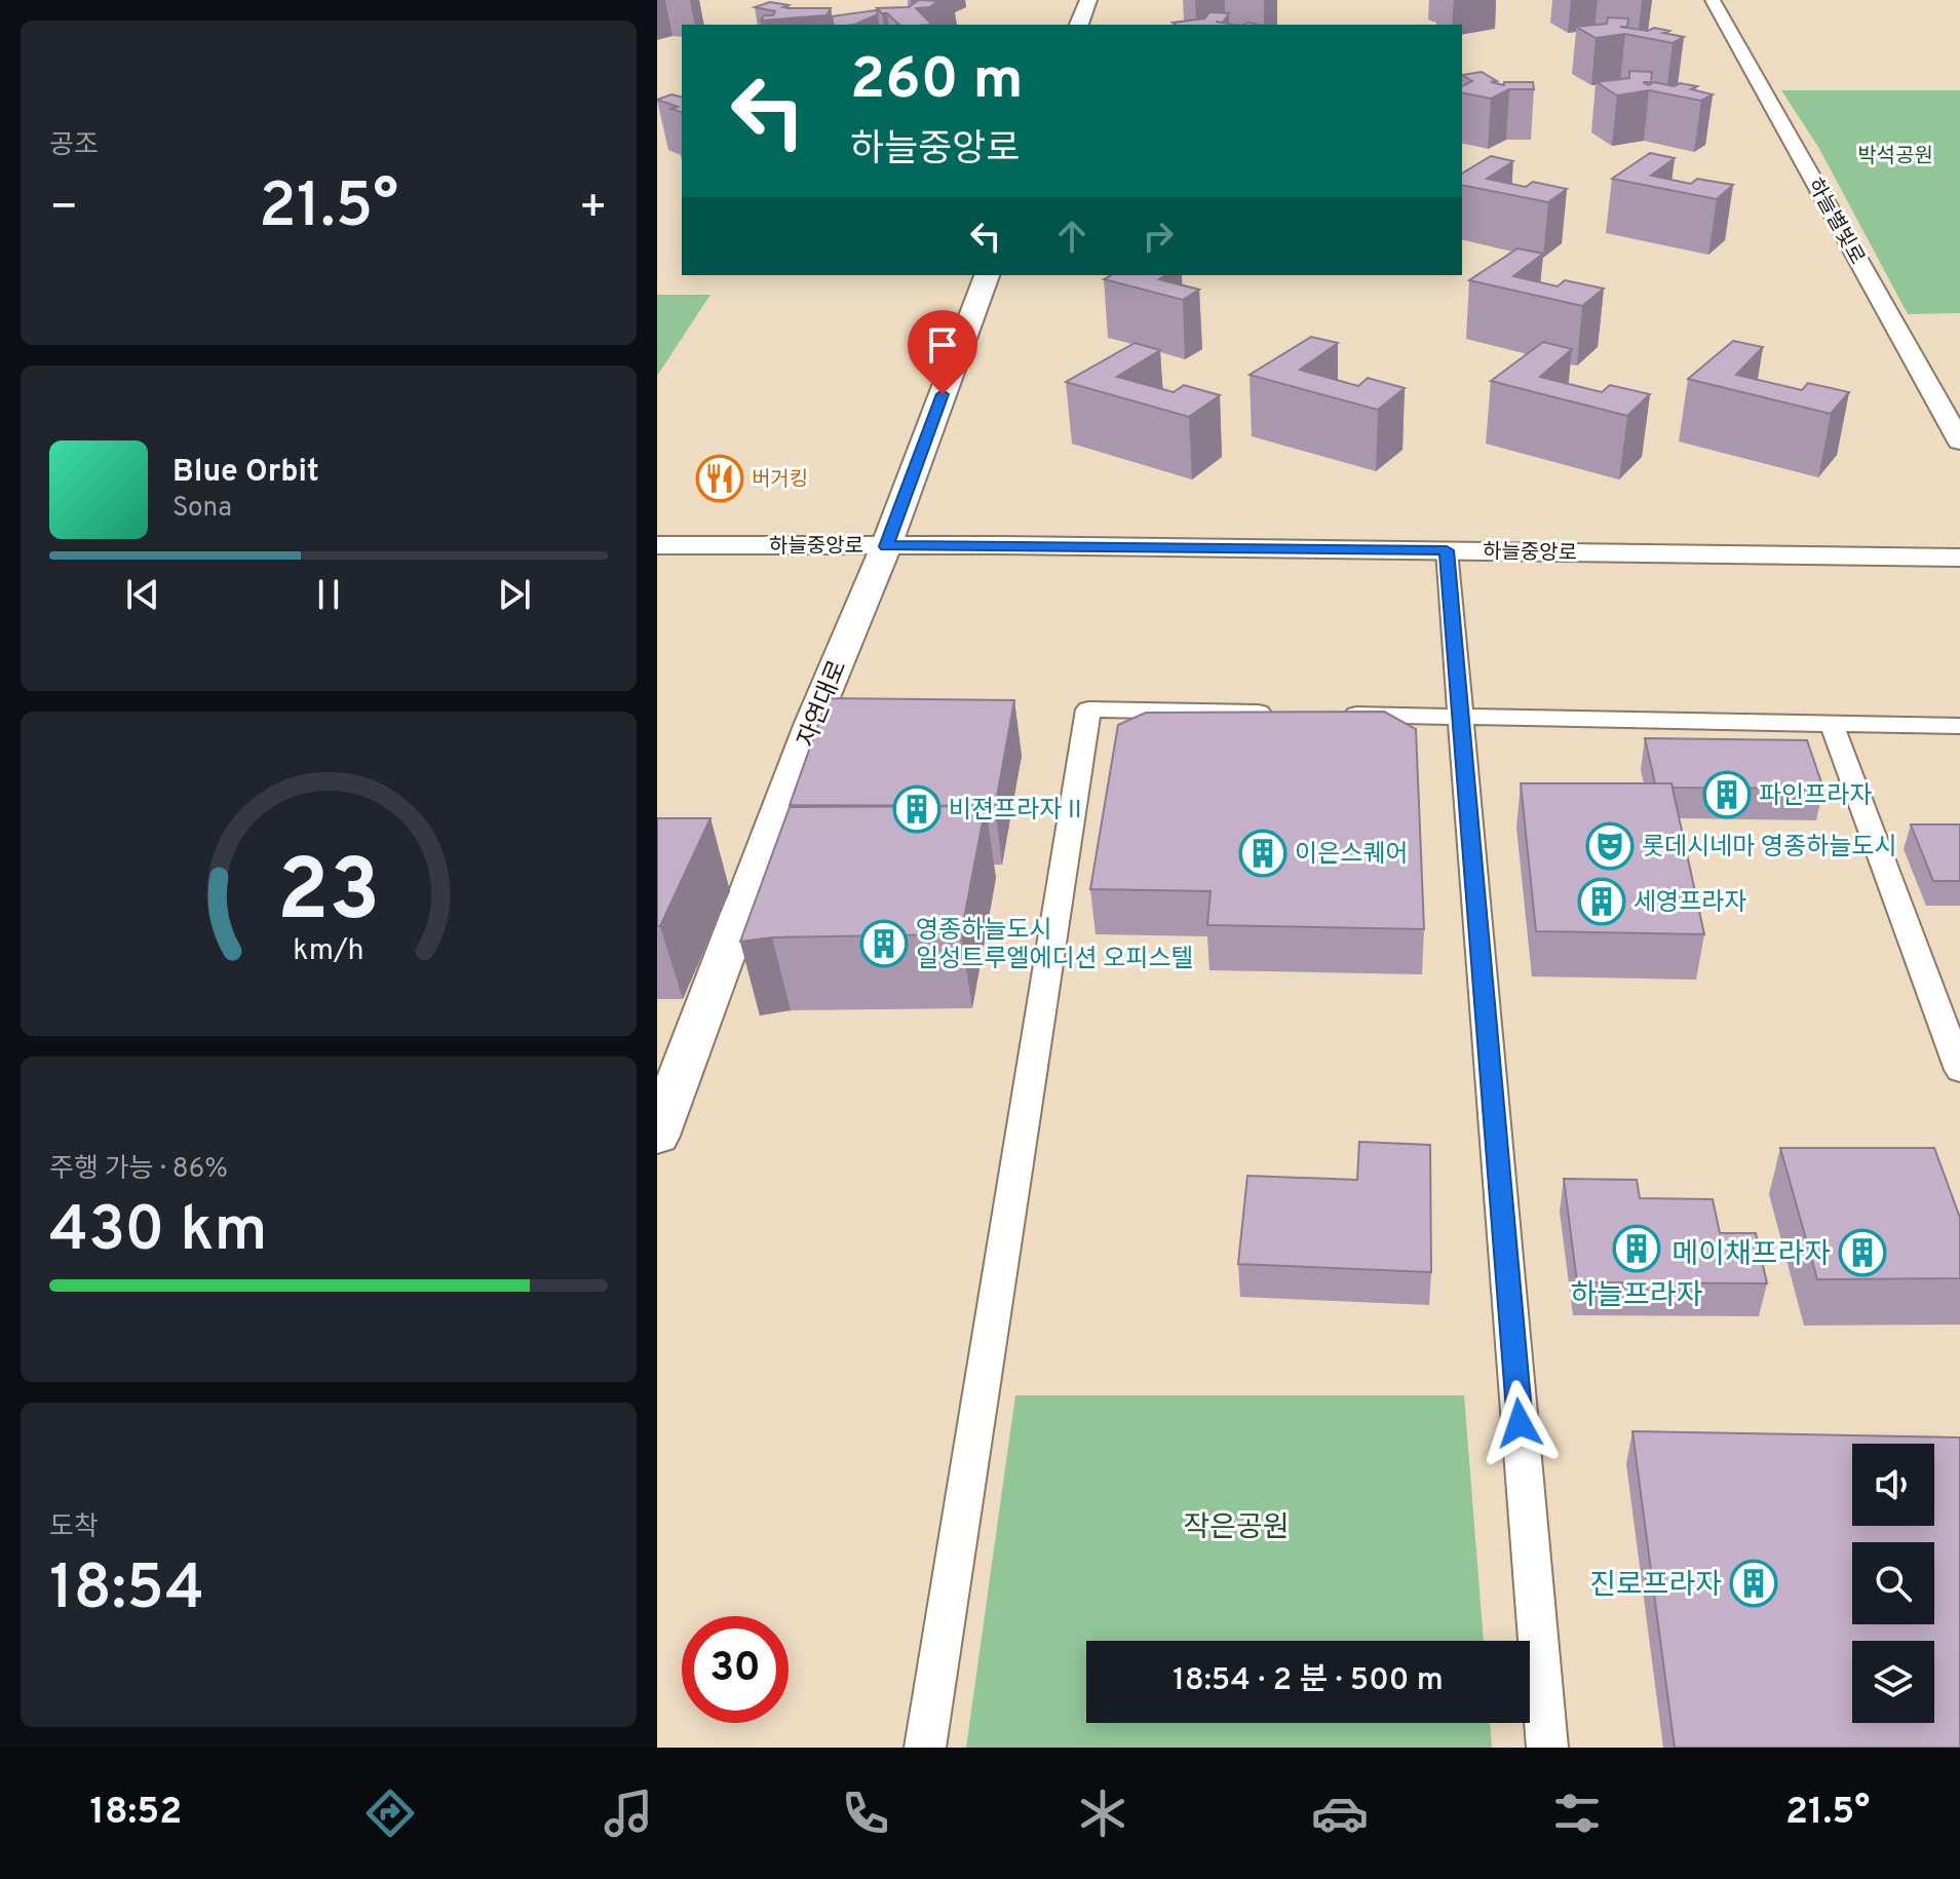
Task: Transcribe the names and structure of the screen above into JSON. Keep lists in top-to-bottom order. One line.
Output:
{"streets":{"main road":["자연대로"],"street":["하늘별빛로","하늘중앙로"]},"crossings":[["하늘중앙로","자연대로"]],"parks":["박석공원","작은공원"],"places":{"restaurant":["버거킹"],"building":["파인프라자","비젼프라자 II","이은스퀘어","세영프라자","영종하늘도시 일성트루엘에디션 오피스텔","하늘프라자","메이채프라자","진로프라자"],"theatre":["롯데시네마 영종하늘도시"]},"page":{"tile":["공조",["주행 가능 · 86%","430 km"],["도착","18:54"]],"turn":["260 m","하늘중앙로"],"heat":["−","21.5°","+"],"song":["Blue Orbit","Sona"],"limit":"30","trip":"18:54 · 2 분 · 500 m","tabs":["18:52","21.5°"],"gauge":["23","km/h"]}}
